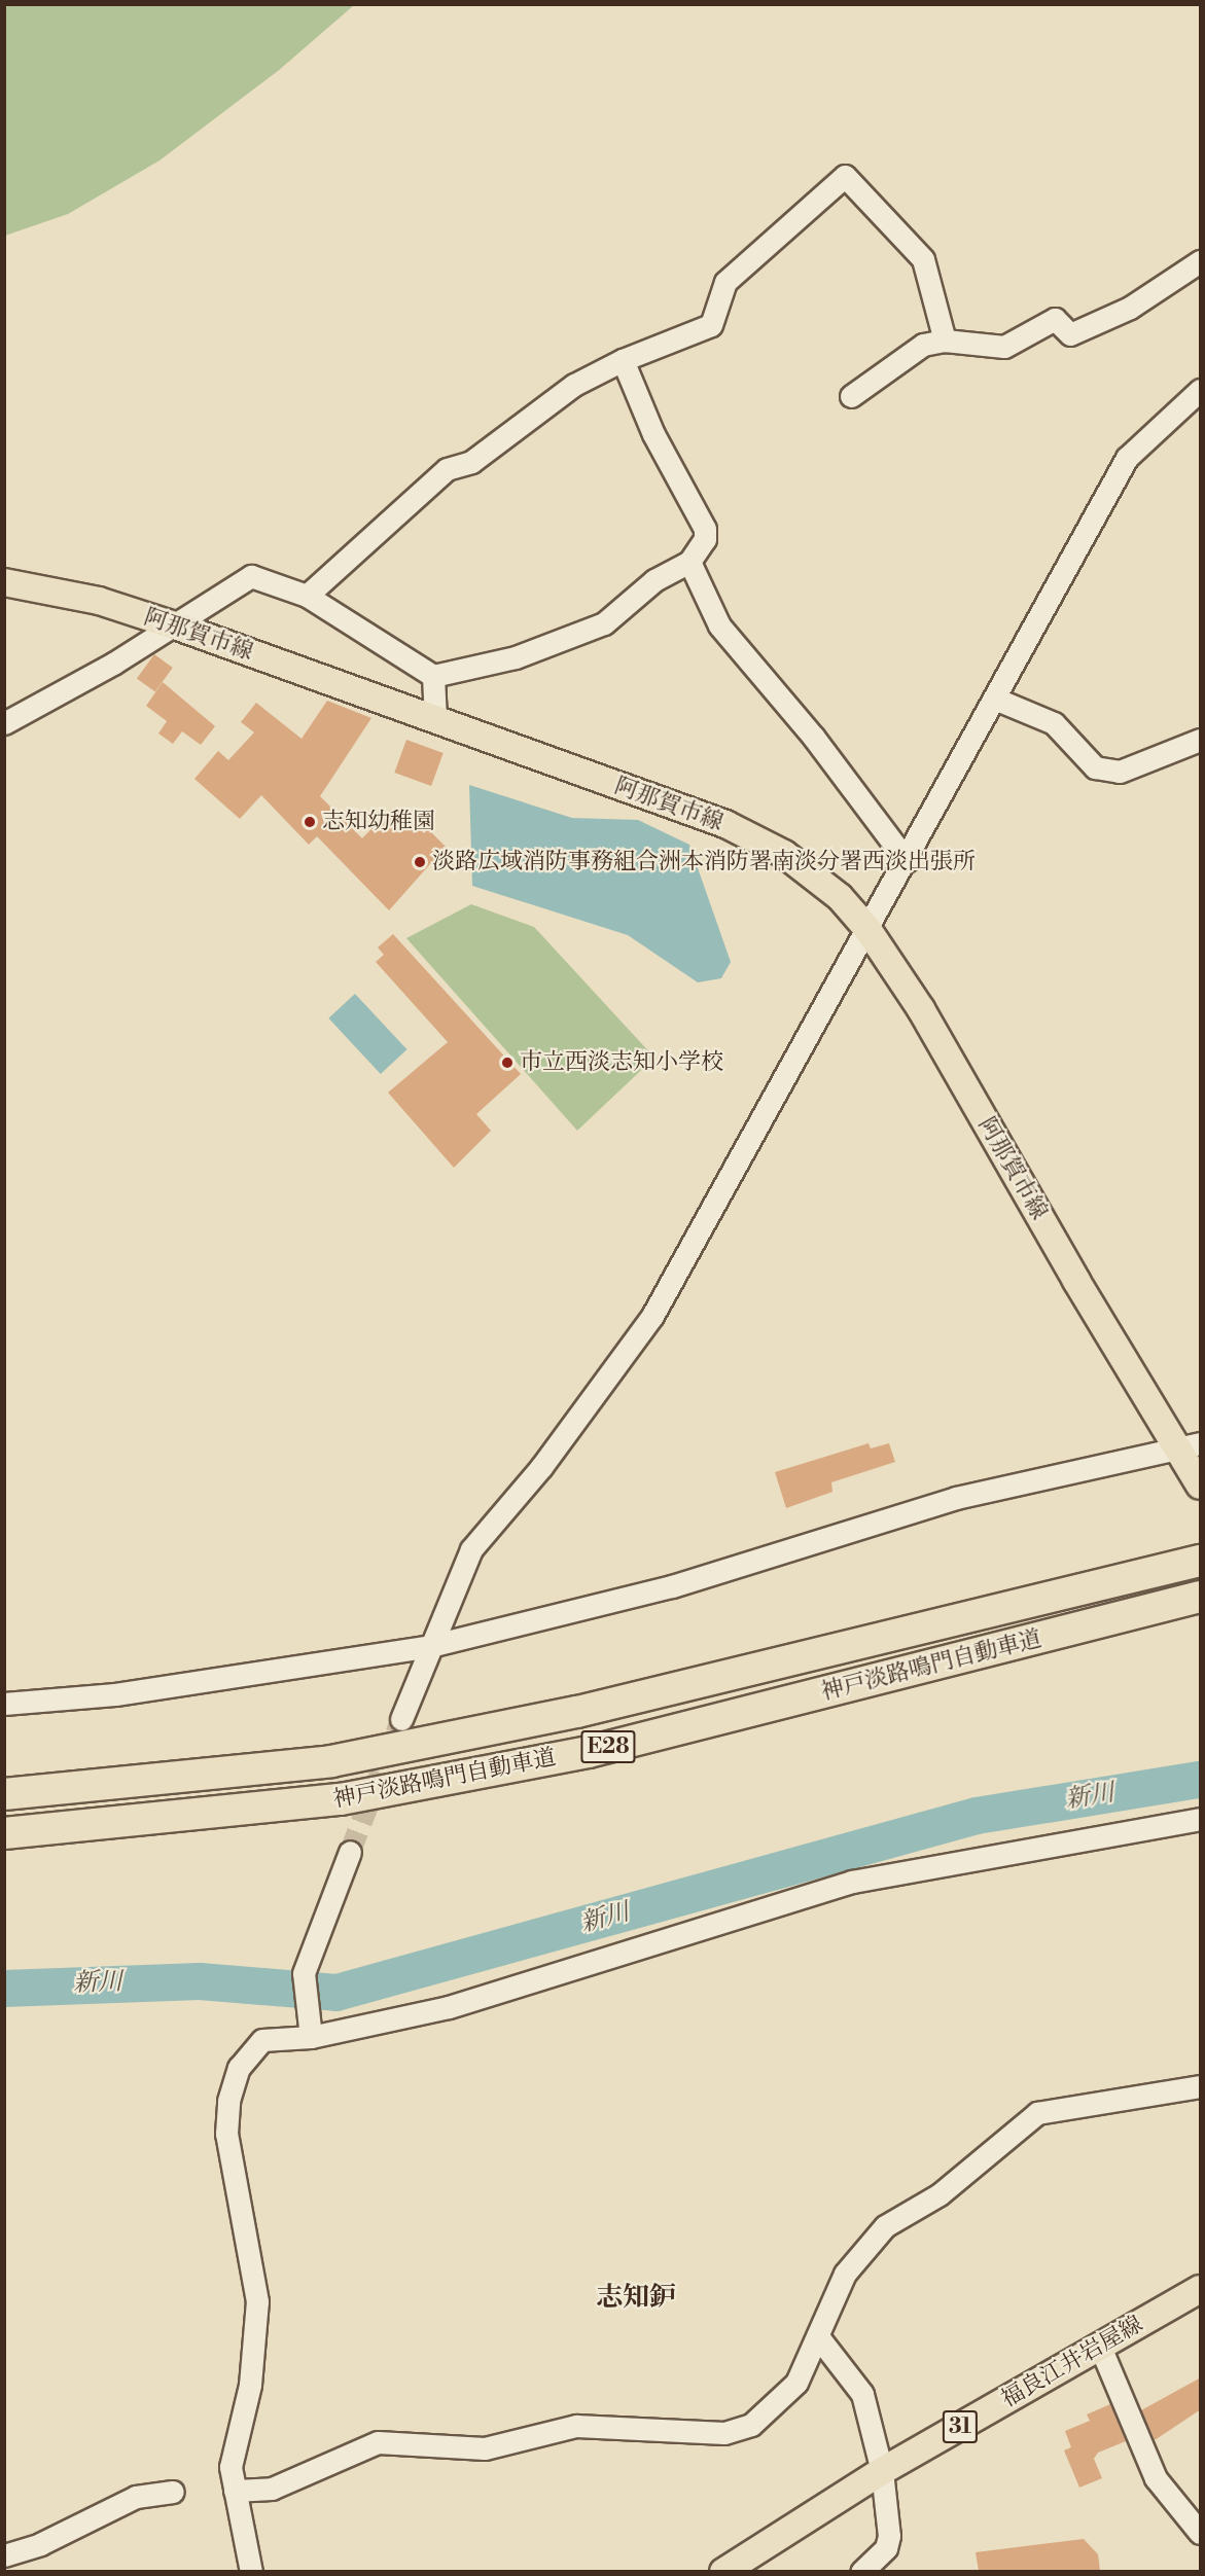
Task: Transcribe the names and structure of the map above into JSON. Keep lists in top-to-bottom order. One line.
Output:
{"streets":{"highway":["神戸淡路鳴門自動車道","E28"],"main road":["阿那賀市線","福良江井岩屋線","31"]},"districts":["志知鈩"],"water":["新川"],"places":["志知幼稚園","淡路広域消防事務組合洲本消防署南淡分署西淡出張所","市立西淡志知小学校"]}
